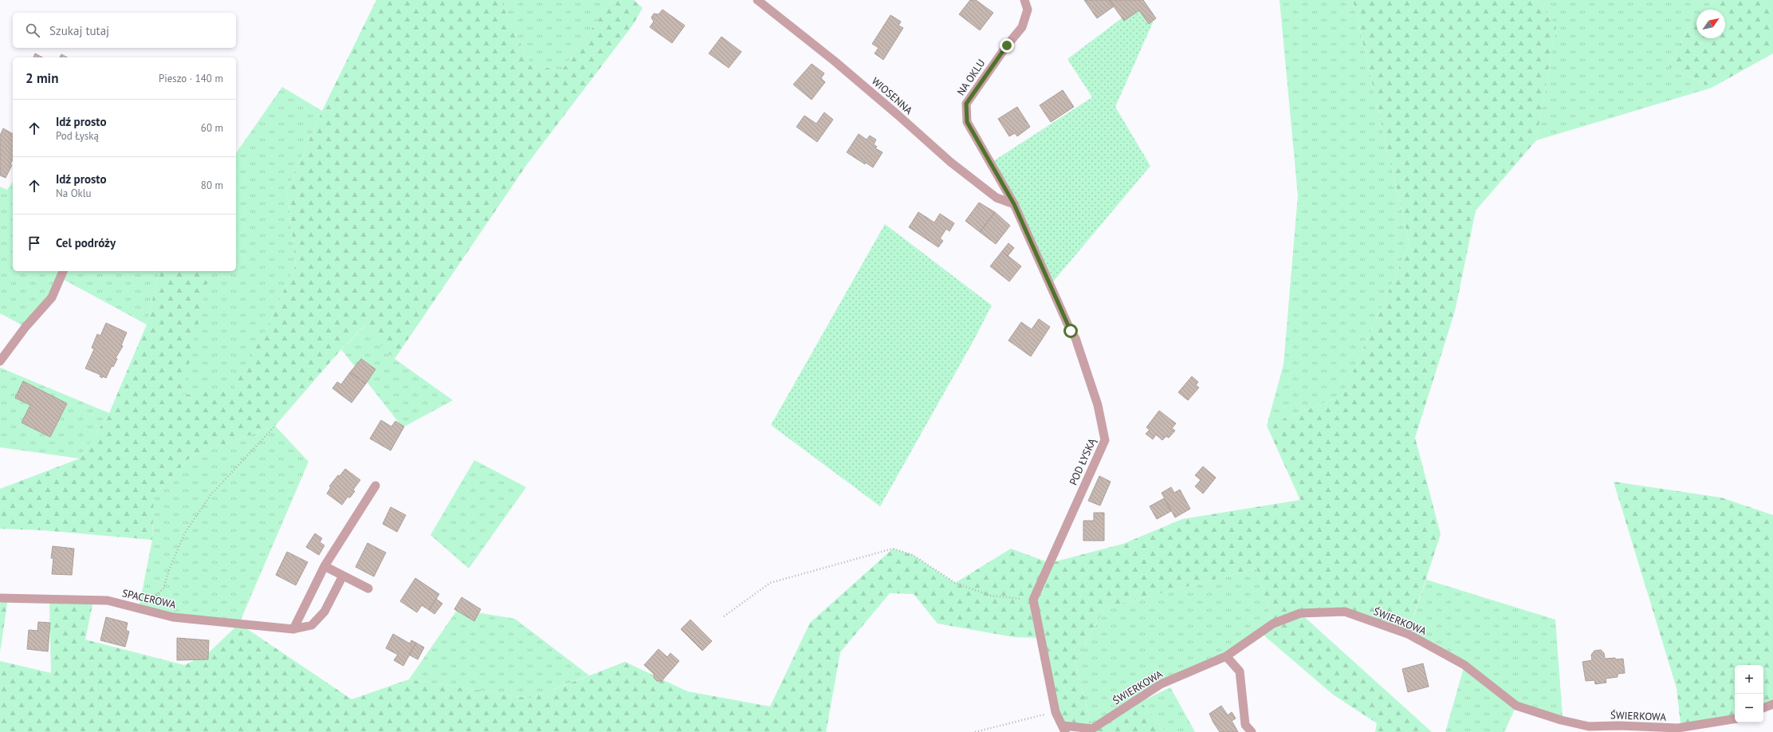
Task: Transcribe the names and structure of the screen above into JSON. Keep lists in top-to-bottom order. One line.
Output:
{"streets":{"street":["NA OKLU","WIOSENNA","POD ŁYSKĄ","SPACEROWA","ŚWIERKOWA"]},"crossings":[["NA OKLU","WIOSENNA"],["NA OKLU","POD ŁYSKĄ"],["WIOSENNA","POD ŁYSKĄ"]],"north":"top right","page":{"search":"Szukaj tutaj","heading":["2 min","Pieszo · 140 m"],"list":[["Idź prosto","Pod Łyską","60 m"],["Idź prosto","Na Oklu","80 m"],"Cel podróży"],"map_buttons":["+","−"]}}
